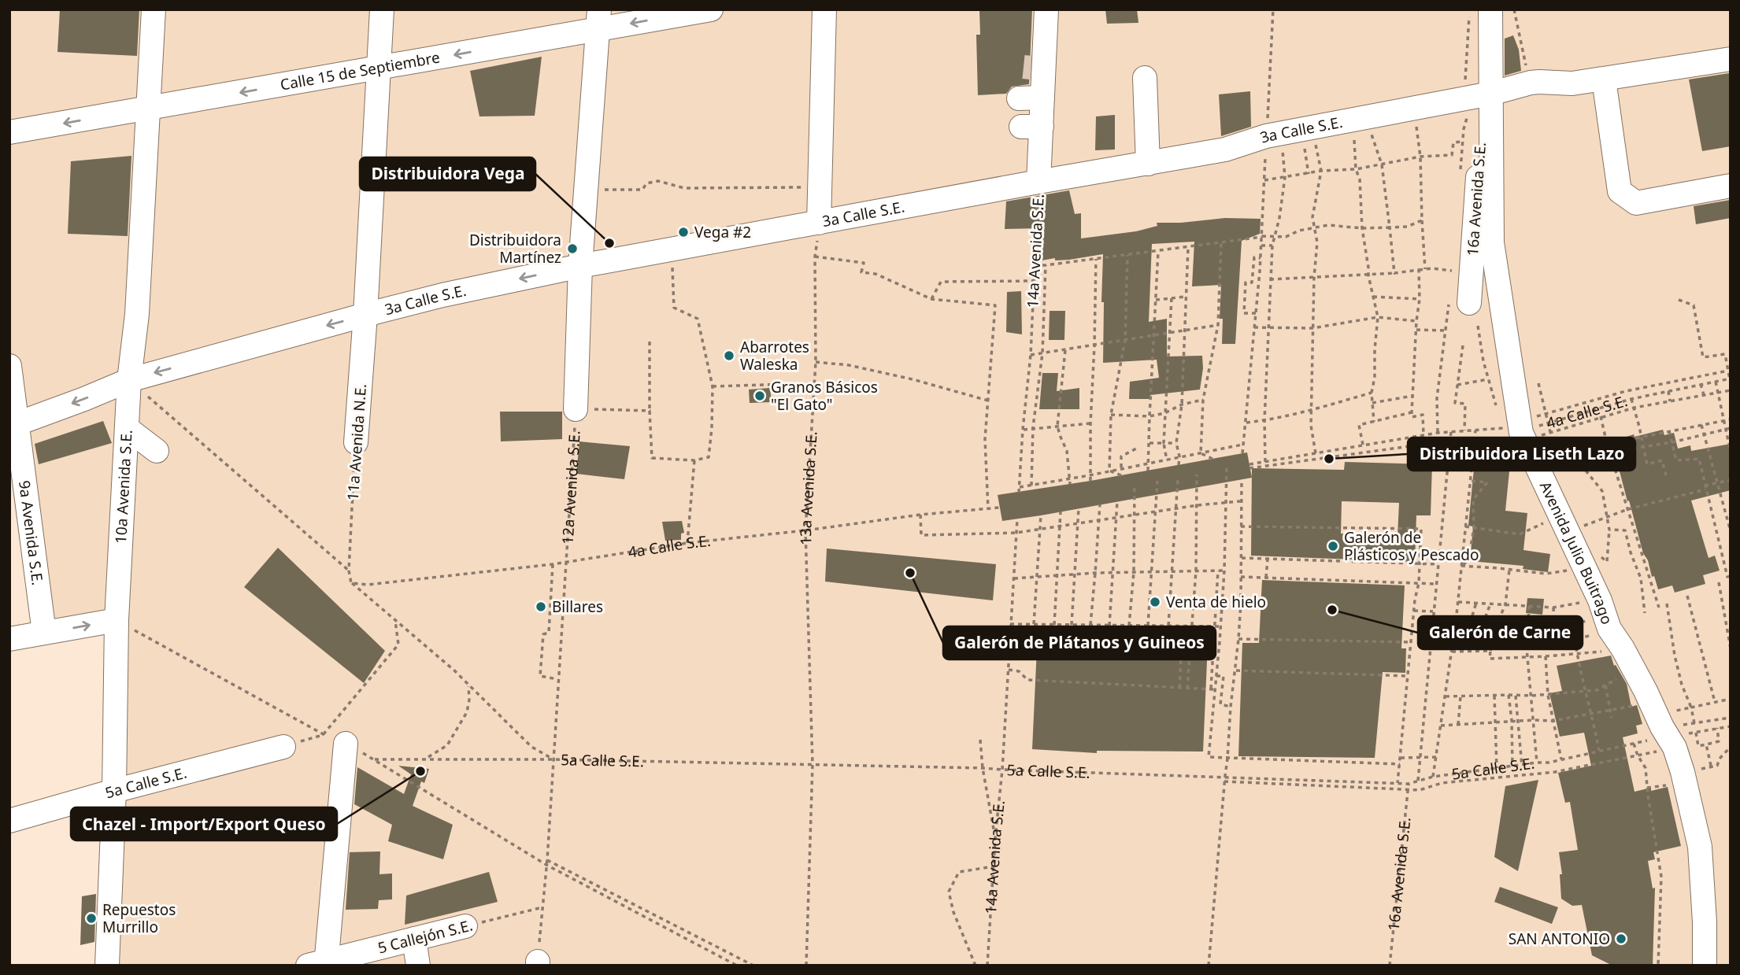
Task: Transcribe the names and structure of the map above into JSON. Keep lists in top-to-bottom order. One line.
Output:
{"streets":{"street":["Calle 15 de Septiembre","3a Calle S.E.","16a Avenida S.E.","14a Avenida S.E.","11a Avenida N.E.","10a Avenida S.E.","12a Avenida S.E.","9a Avenida S.E.","Avenida Julio Buitrago","5a Calle S.E.","5 Callejón S.E."],"path":["4a Calle S.E.","13a Avenida S.E."]},"crossings":[["Calle 15 de Septiembre","11a Avenida N.E."],["Calle 15 de Septiembre","10a Avenida S.E."],["Calle 15 de Septiembre","12a Avenida S.E."],["3a Calle S.E.","16a Avenida S.E."],["3a Calle S.E.","14a Avenida S.E."],["3a Calle S.E.","11a Avenida N.E."],["3a Calle S.E.","10a Avenida S.E."],["3a Calle S.E.","13a Avenida S.E."],["3a Calle S.E.","12a Avenida S.E."],["3a Calle S.E.","9a Avenida S.E."],["3a Calle S.E.","Avenida Julio Buitrago"],["16a Avenida S.E.","Avenida Julio Buitrago"],["16a Avenida S.E.","5a Calle S.E."],["14a Avenida S.E.","5a Calle S.E."],["4a Calle S.E.","13a Avenida S.E."],["4a Calle S.E.","12a Avenida S.E."],["4a Calle S.E.","Avenida Julio Buitrago"],["10a Avenida S.E.","5a Calle S.E."],["13a Avenida S.E.","5a Calle S.E."],["12a Avenida S.E.","5a Calle S.E."],["12a Avenida S.E.","5 Callejón S.E."],["Avenida Julio Buitrago","5a Calle S.E."]],"one_way":["Calle 15 de Septiembre"],"places":["Vega #2","Distribuidora Vega","Distribuidora Martínez","Abarrotes Waleska","Granos Básicos \"El Gato\"","Distribuidora Liseth Lazo","Galerón de Plásticos y Pescado","Galerón de Plátanos y Guineos","Venta de hielo","Billares","Galerón de Carne","Chazel - Import/Export Queso","Repuestos Murrillo","SAN ANTONIO"]}
